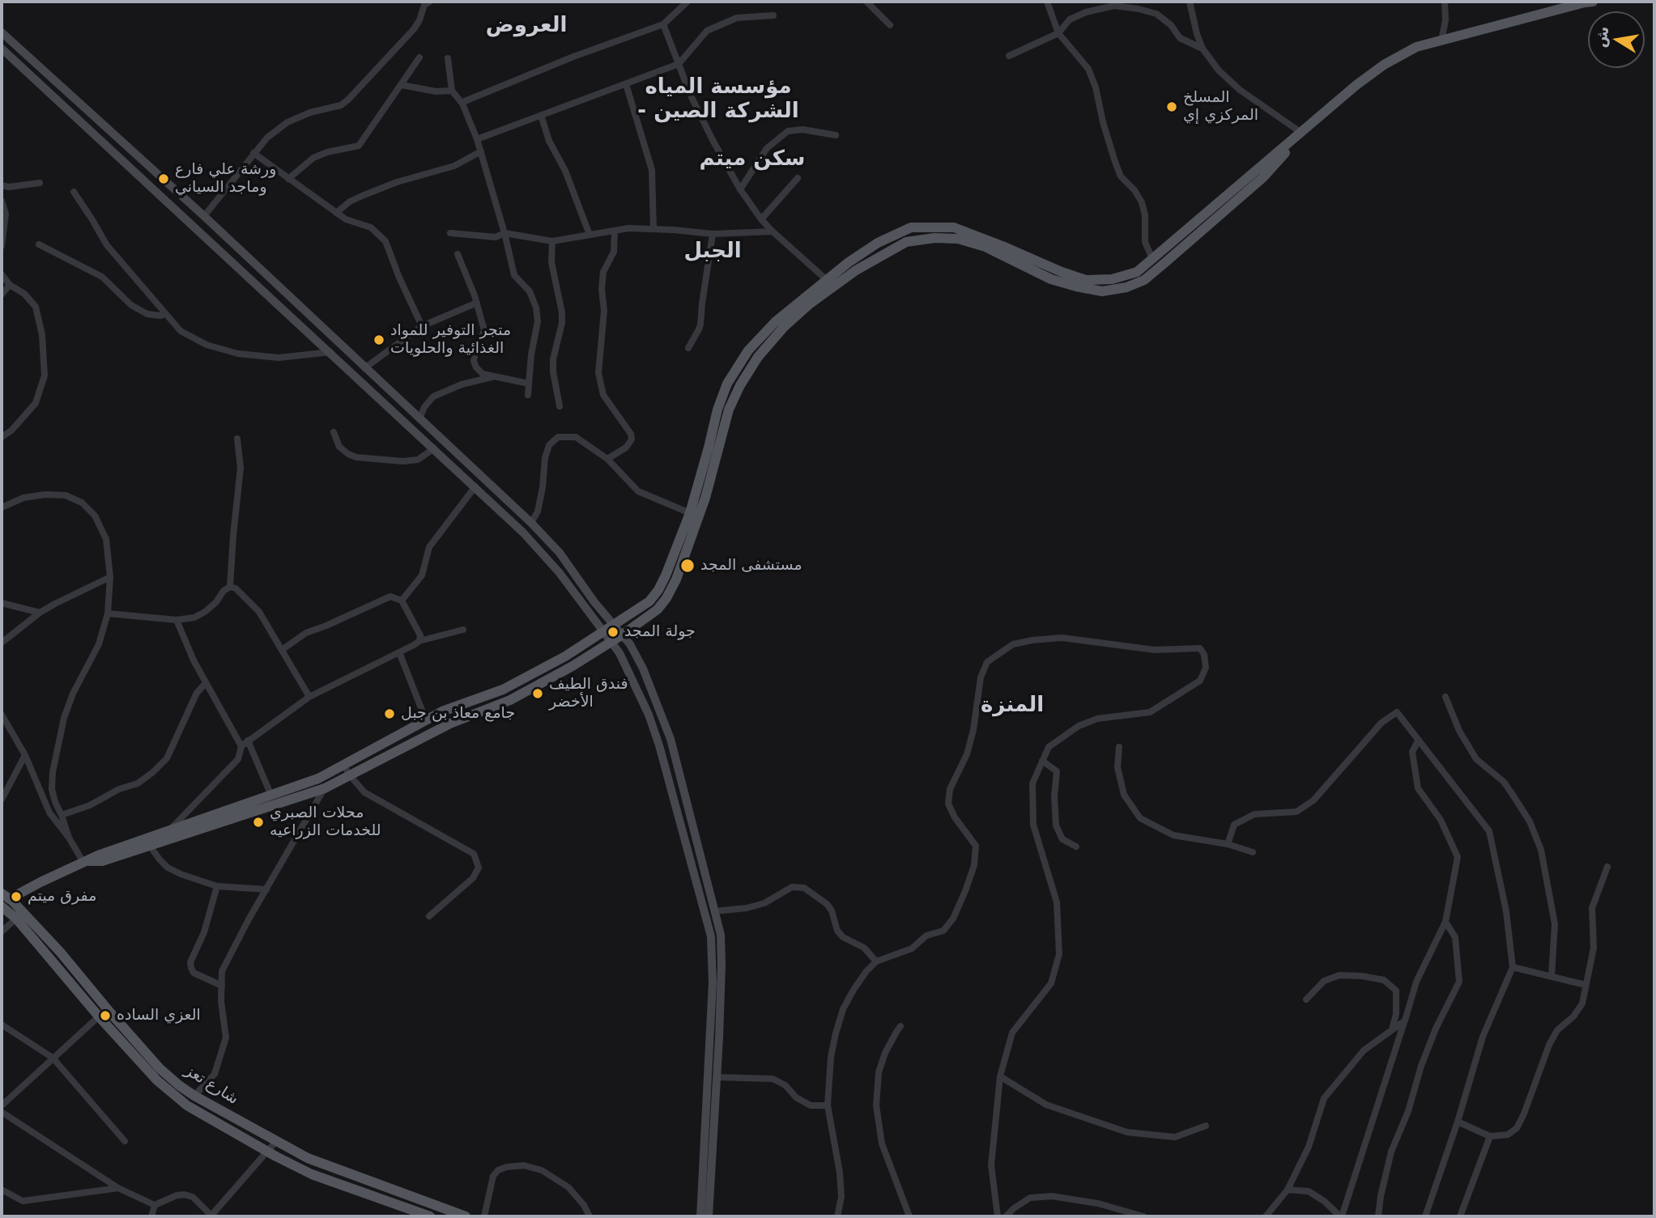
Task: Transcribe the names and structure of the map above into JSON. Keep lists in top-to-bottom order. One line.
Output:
{"streets":{"main road":["شارع تعز"]},"districts":["العروض","مؤسسة المياه - الشركة الصين","سكن ميتم","الجبل","المنزة"],"places":["المسلخ المركزي إي","ورشة علي فارع وماجد السياني","متجر التوفير للمواد الغذائية والحلويات","مستشفى المجد","جولة المجد","فندق الطيف الأخضر","جامع معاذ بن جبل","محلات الصبري للخدمات الزراعيه","مفرق ميتم","العزي الساده"],"north":"left"}
